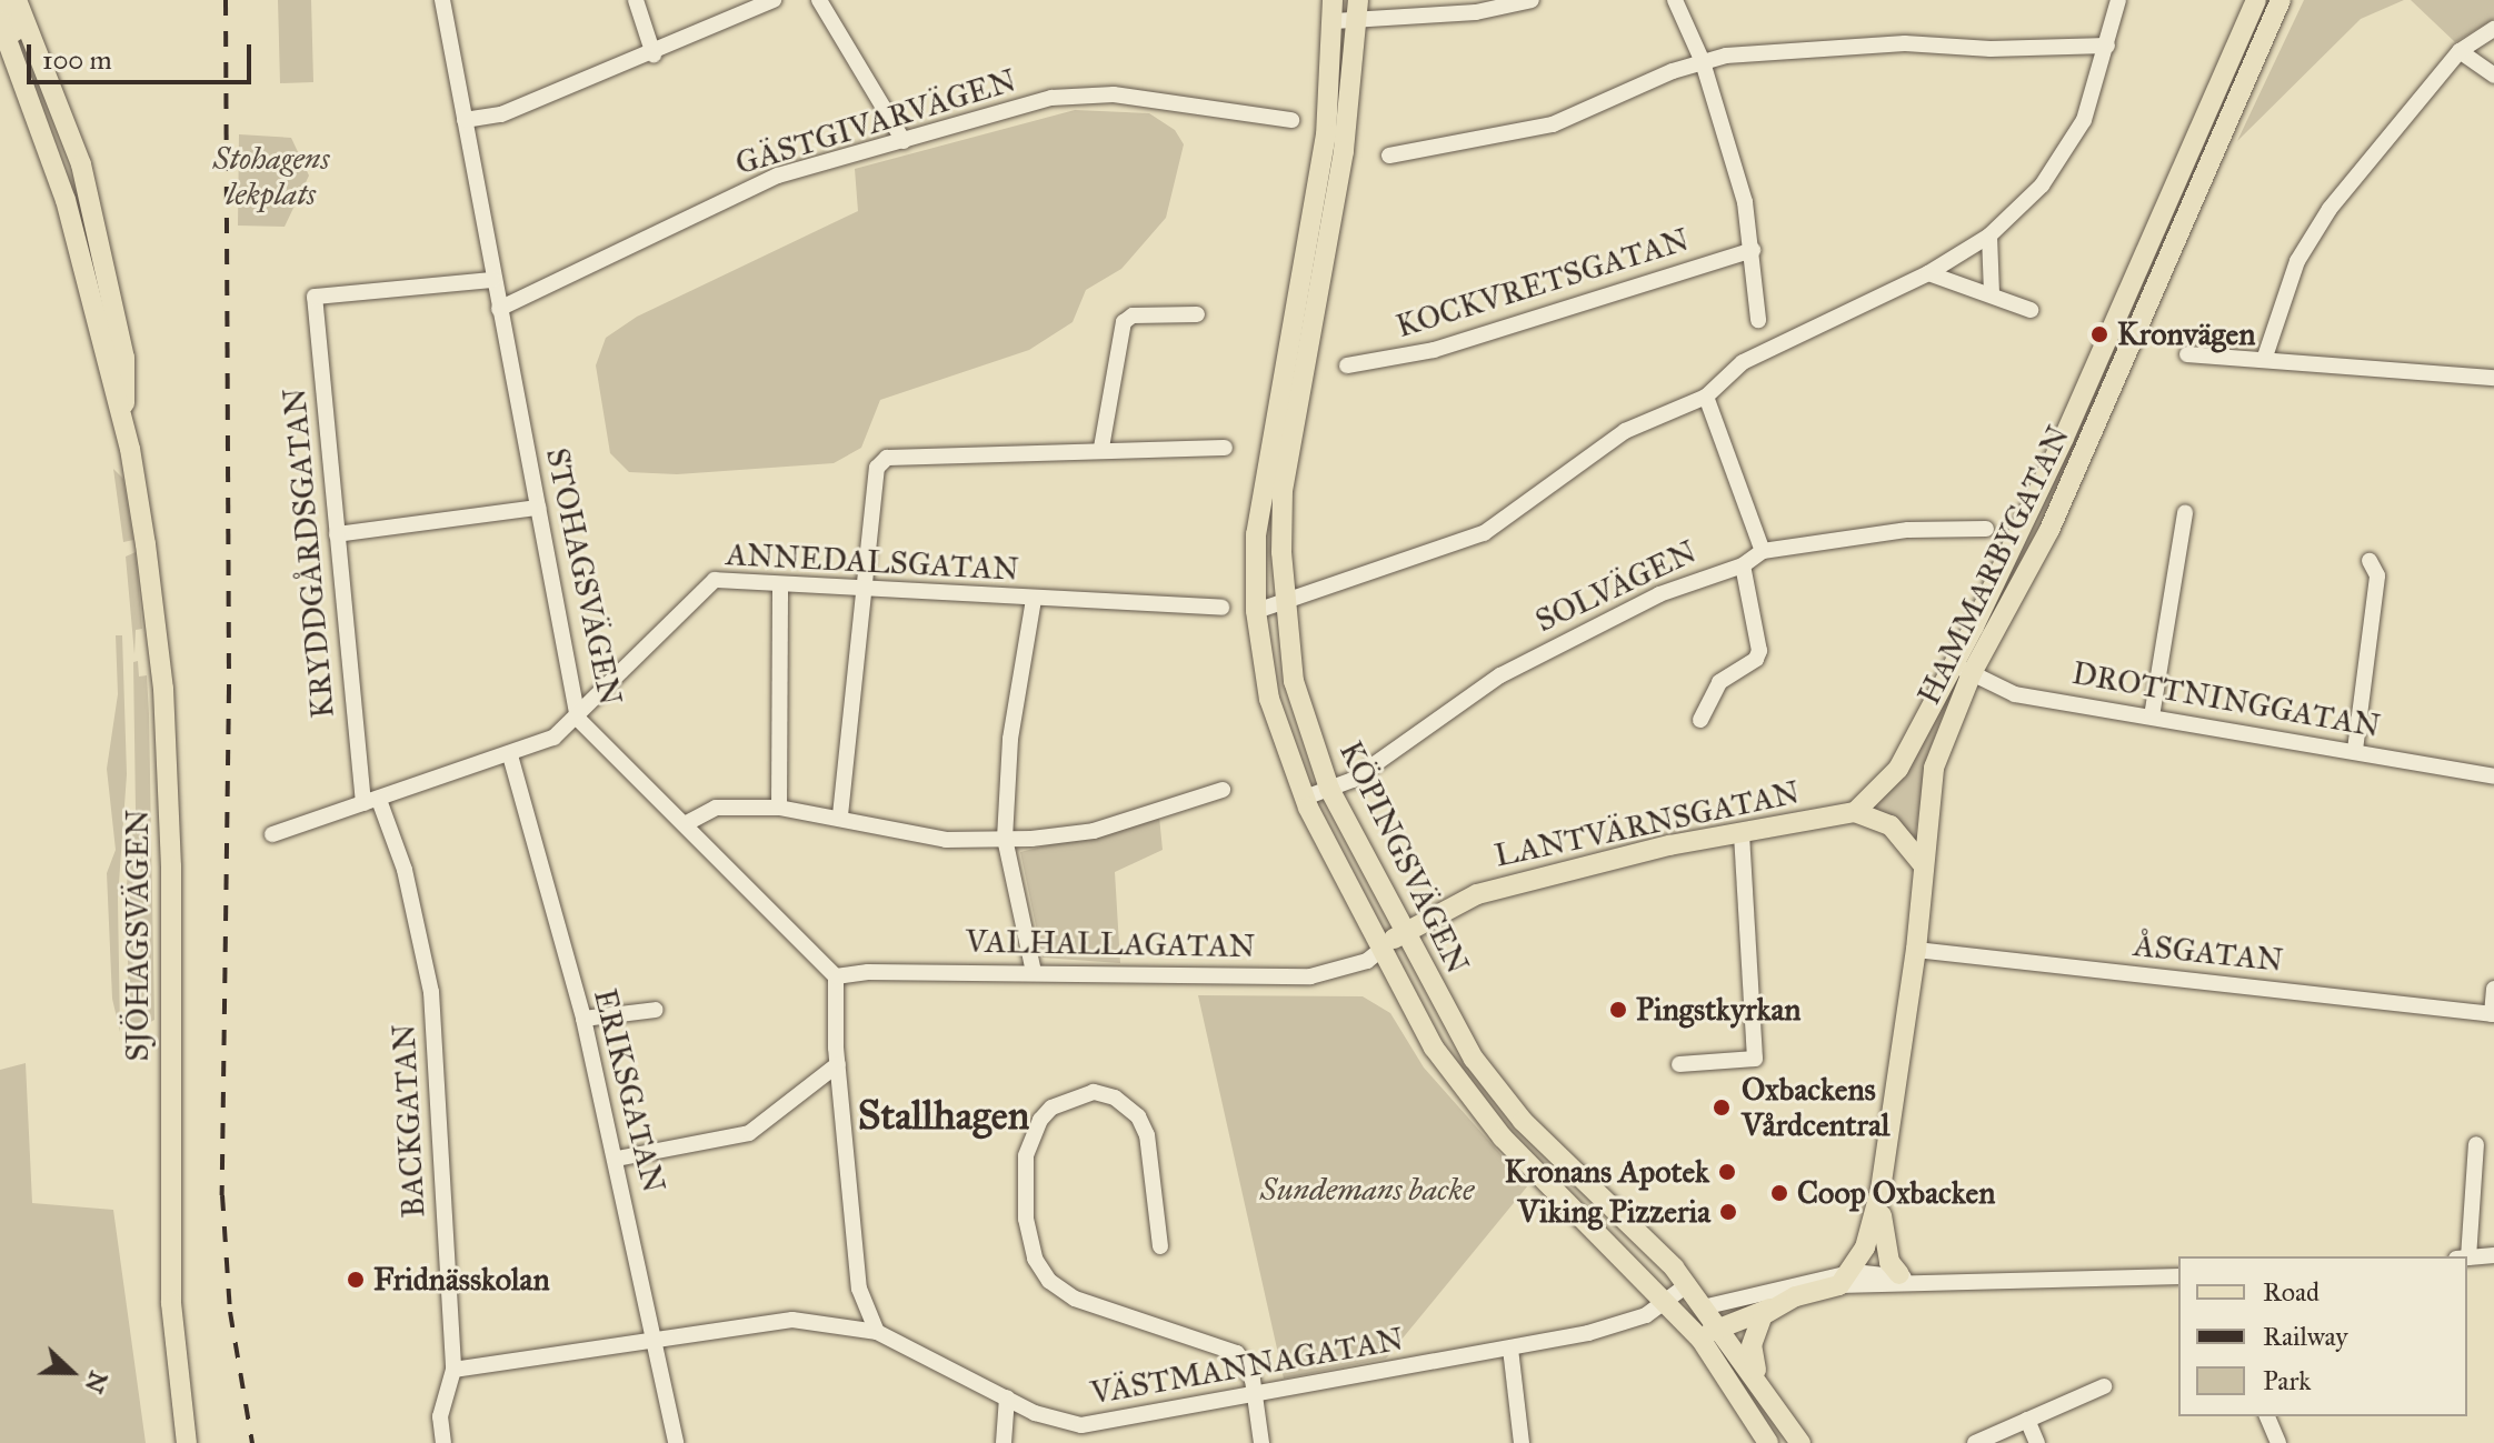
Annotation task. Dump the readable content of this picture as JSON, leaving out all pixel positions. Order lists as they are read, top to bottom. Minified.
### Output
{"streets":{"main road":["HAMMARBYGATAN","LANTVÄRNSGATAN","KÖPINGSVÄGEN","SJÖHAGSVÄGEN"],"street":["GÄSTGIVARVÄGEN","KOCKVRETSGATAN","KRYDDGÅRDSGATAN","ANNEDALSGATAN","STOHAGSVÄGEN","SOLVÄGEN","DROTTNINGGATAN","VALHALLAGATAN","ÅSGATAN","ERIKSGATAN","BACKGATAN","VÄSTMANNAGATAN"]},"crossings":[["GÄSTGIVARVÄGEN","STOHAGSVÄGEN"],["KRYDDGÅRDSGATAN","ANNEDALSGATAN"],["KRYDDGÅRDSGATAN","STOHAGSVÄGEN"],["KRYDDGÅRDSGATAN","BACKGATAN"],["ANNEDALSGATAN","STOHAGSVÄGEN"],["ANNEDALSGATAN","ERIKSGATAN"],["ANNEDALSGATAN","BACKGATAN"],["HAMMARBYGATAN","DROTTNINGGATAN"],["HAMMARBYGATAN","LANTVÄRNSGATAN"],["HAMMARBYGATAN","ÅSGATAN"],["STOHAGSVÄGEN","VALHALLAGATAN"],["SOLVÄGEN","KÖPINGSVÄGEN"],["LANTVÄRNSGATAN","KÖPINGSVÄGEN"],["LANTVÄRNSGATAN","VALHALLAGATAN"],["KÖPINGSVÄGEN","VALHALLAGATAN"],["KÖPINGSVÄGEN","VÄSTMANNAGATAN"],["ERIKSGATAN","VÄSTMANNAGATAN"],["BACKGATAN","VÄSTMANNAGATAN"]],"districts":["Stallhagen"],"parks":["Stohagens lekplats","Sundemans backe"],"places":["Kronvägen","Pingstkyrkan","Oxbackens Vårdcentral","Kronans Apotek","Coop Oxbacken","Viking Pizzeria","Fridnässkolan"],"legend":["Road","Railway","Park"],"scale_bar":"100 m","north":"right"}
